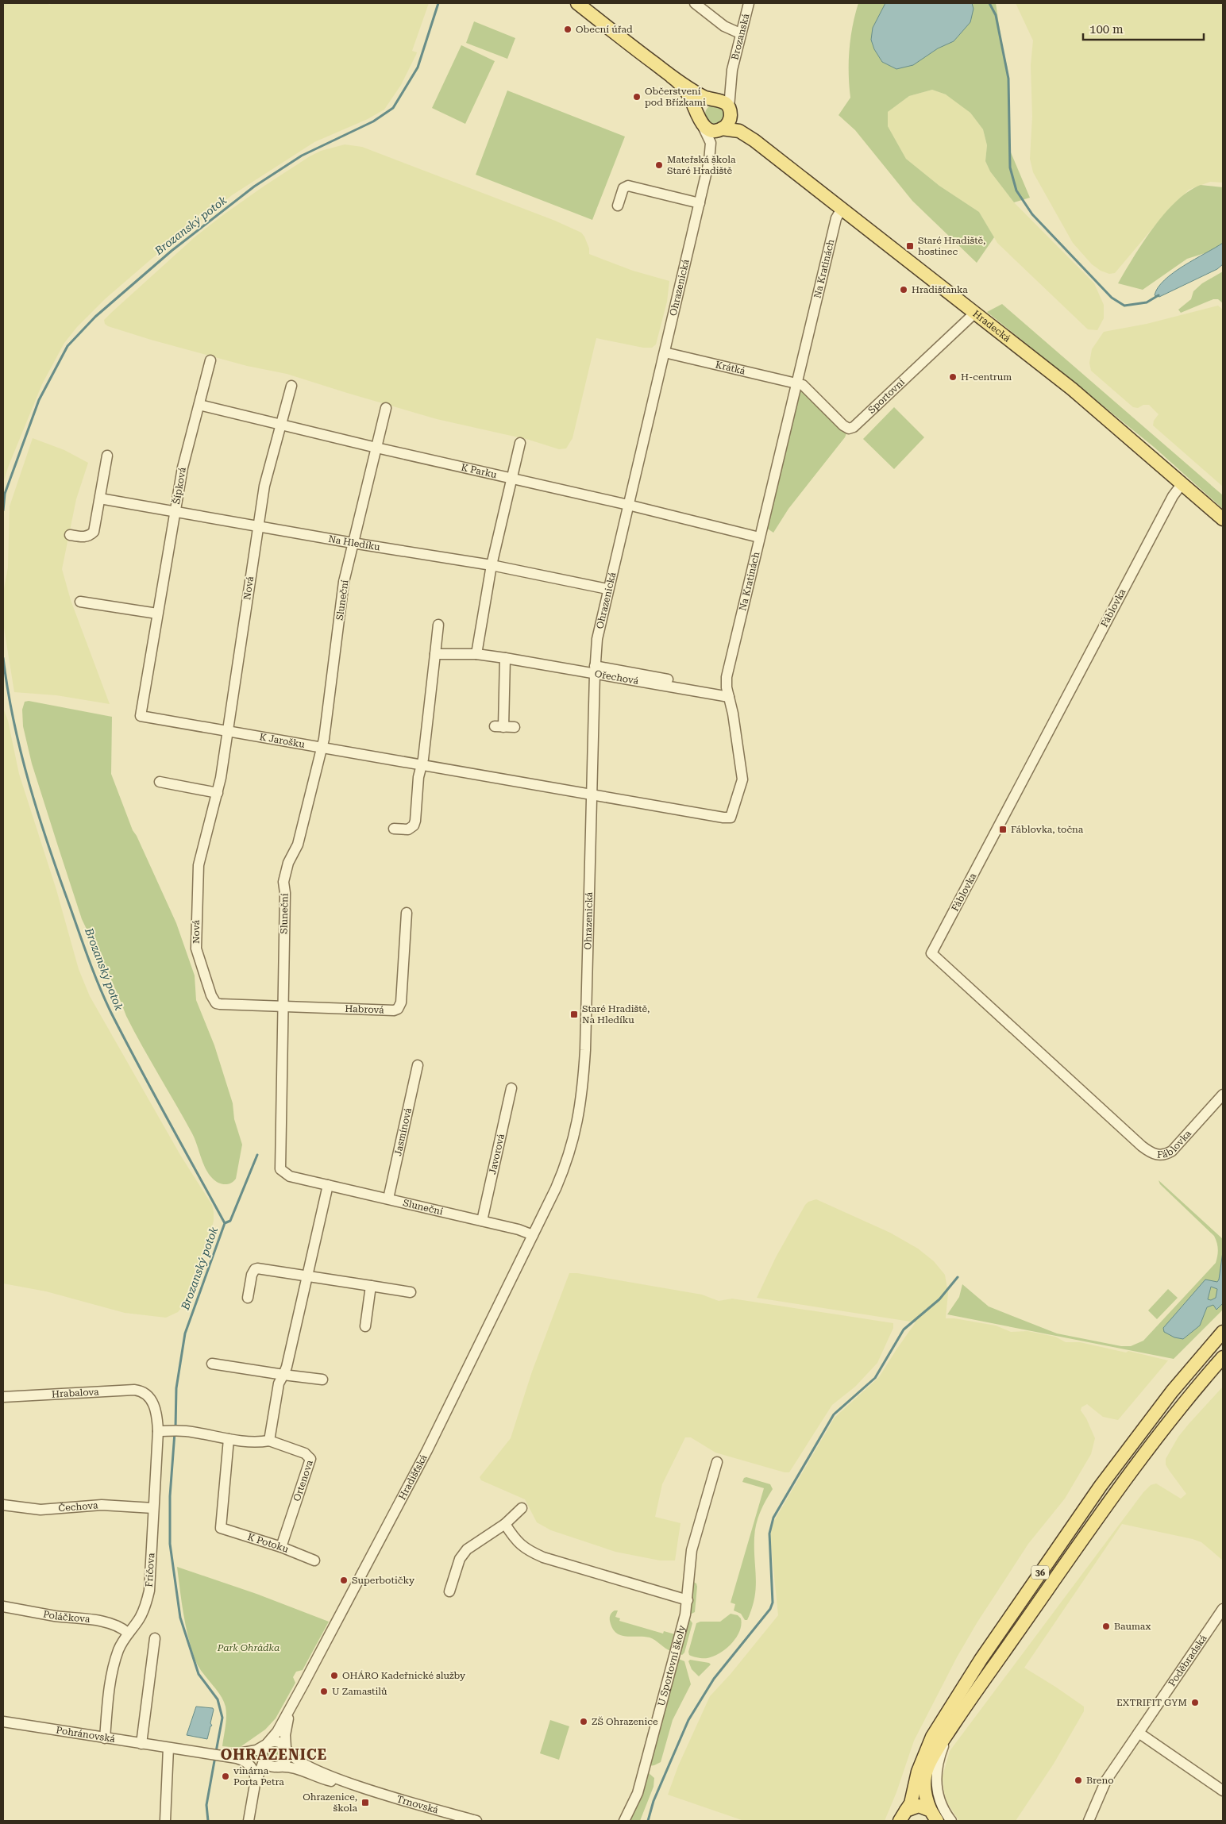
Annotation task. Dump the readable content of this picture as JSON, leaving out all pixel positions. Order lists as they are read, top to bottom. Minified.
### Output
{"streets":{"main road":["Hradecká","36"],"street":["Brozanská","Na Kratinách","Ohrazenická","Krátká","Sportovní","K Parku","Šípková","Na Hledíku","Nová","Sluneční","Fáblovka","Ořechová","K Jarošku","Habrová","Jasmínová","Javorová","Hrabalova","Hradišťská","Ortenova","Čechova","K Potoku","Fričova","Poláčkova","Poděbradská","U Sportovní školy","Pohránovská","Trnovská"]},"crossings":[["Brozanská","Ohrazenická"],["Brozanská","Hradecká"],["Na Kratinách","Ohrazenická"],["Na Kratinách","Hradecká"],["Na Kratinách","Krátká"],["Na Kratinách","Sportovní"],["Na Kratinách","K Parku"],["Na Kratinách","Ořechová"],["Na Kratinách","K Jarošku"],["Ohrazenická","Hradecká"],["Ohrazenická","Krátká"],["Ohrazenická","K Parku"],["Ohrazenická","Na Hledíku"],["Ohrazenická","Sluneční"],["Ohrazenická","Ořechová"],["Ohrazenická","K Jarošku"],["Ohrazenická","Hradišťská"],["Hradecká","Sportovní"],["Hradecká","Fáblovka"],["Krátká","Sportovní"],["K Parku","Šípková"],["K Parku","Nová"],["K Parku","Sluneční"],["Šípková","Na Hledíku"],["Šípková","K Jarošku"],["Na Hledíku","Nová"],["Na Hledíku","Sluneční"],["Nová","Sluneční"],["Nová","K Jarošku"],["Nová","Habrová"],["Sluneční","K Jarošku"],["Sluneční","Habrová"],["Sluneční","Jasmínová"],["Sluneční","Javorová"],["Sluneční","Hradišťská"],["Hrabalova","Fričova"],["Hradišťská","Pohránovská"],["Hradišťská","Trnovská"],["Ortenova","K Potoku"],["Ortenova","Fričova"],["Čechova","Fričova"],["Fričova","Poláčkova"],["Fričova","Pohránovská"],["Pohránovská","Trnovská"]],"districts":["OHRAZENICE"],"water":["Brozanský potok"],"parks":["Park Ohrádka"],"places":{"other":["Obecní úřad","Občerstvení pod Břízkami","Mateřská škola Staré Hradiště","Hradišťanka","H-centrum","Superbotičky","Baumax","OHÁRO Kadeřnické služby","U Zamastilů","EXTRIFIT GYM","ZŠ Ohrazenice","vinárna Porta Petra","Breno"],"transit":["Staré Hradiště, hostinec","Fáblovka, točna","Staré Hradiště, Na Hledíku","Ohrazenice, škola"]},"scale_bar":"100 m"}
